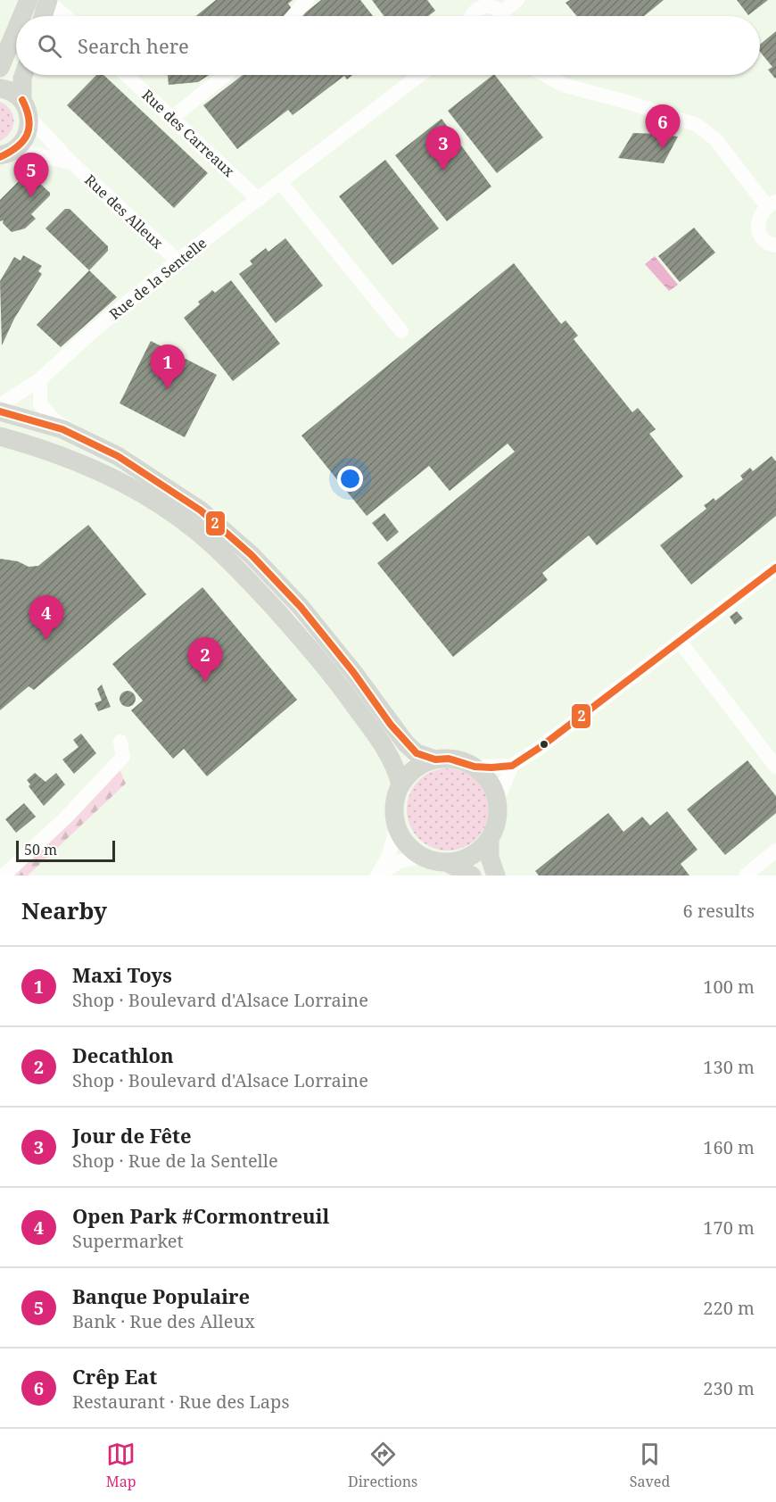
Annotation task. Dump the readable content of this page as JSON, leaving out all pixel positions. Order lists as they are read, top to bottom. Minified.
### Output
{"streets":{"street":["Rue des Carreaux","Rue des Alleux","Rue de la Sentelle"]},"crossings":[["Rue des Carreaux","Rue de la Sentelle"],["Rue des Alleux","Rue de la Sentelle"]],"lines":["transit line 2"],"scale_bar":"50 m","page":{"search":"Search here","pins":["6","3","5","1","4","2"],"scale":"50 m","heading":["Nearby","6 results"],"list":[{"mark":"1","name":"Maxi Toys","note":"Shop · Boulevard d'Alsace Lorraine","value":"100 m"},{"mark":"2","name":"Decathlon","note":"Shop · Boulevard d'Alsace Lorraine","value":"130 m"},{"mark":"3","name":"Jour de Fête","note":"Shop · Rue de la Sentelle","value":"160 m"},{"mark":"4","name":"Open Park #Cormontreuil","note":"Supermarket","value":"170 m"},{"mark":"5","name":"Banque Populaire","note":"Bank · Rue des Alleux","value":"220 m"},{"mark":"6","name":"Crêp Eat","note":"Restaurant · Rue des Laps","value":"230 m"}],"nav":["Map","Directions","Saved"]}}
